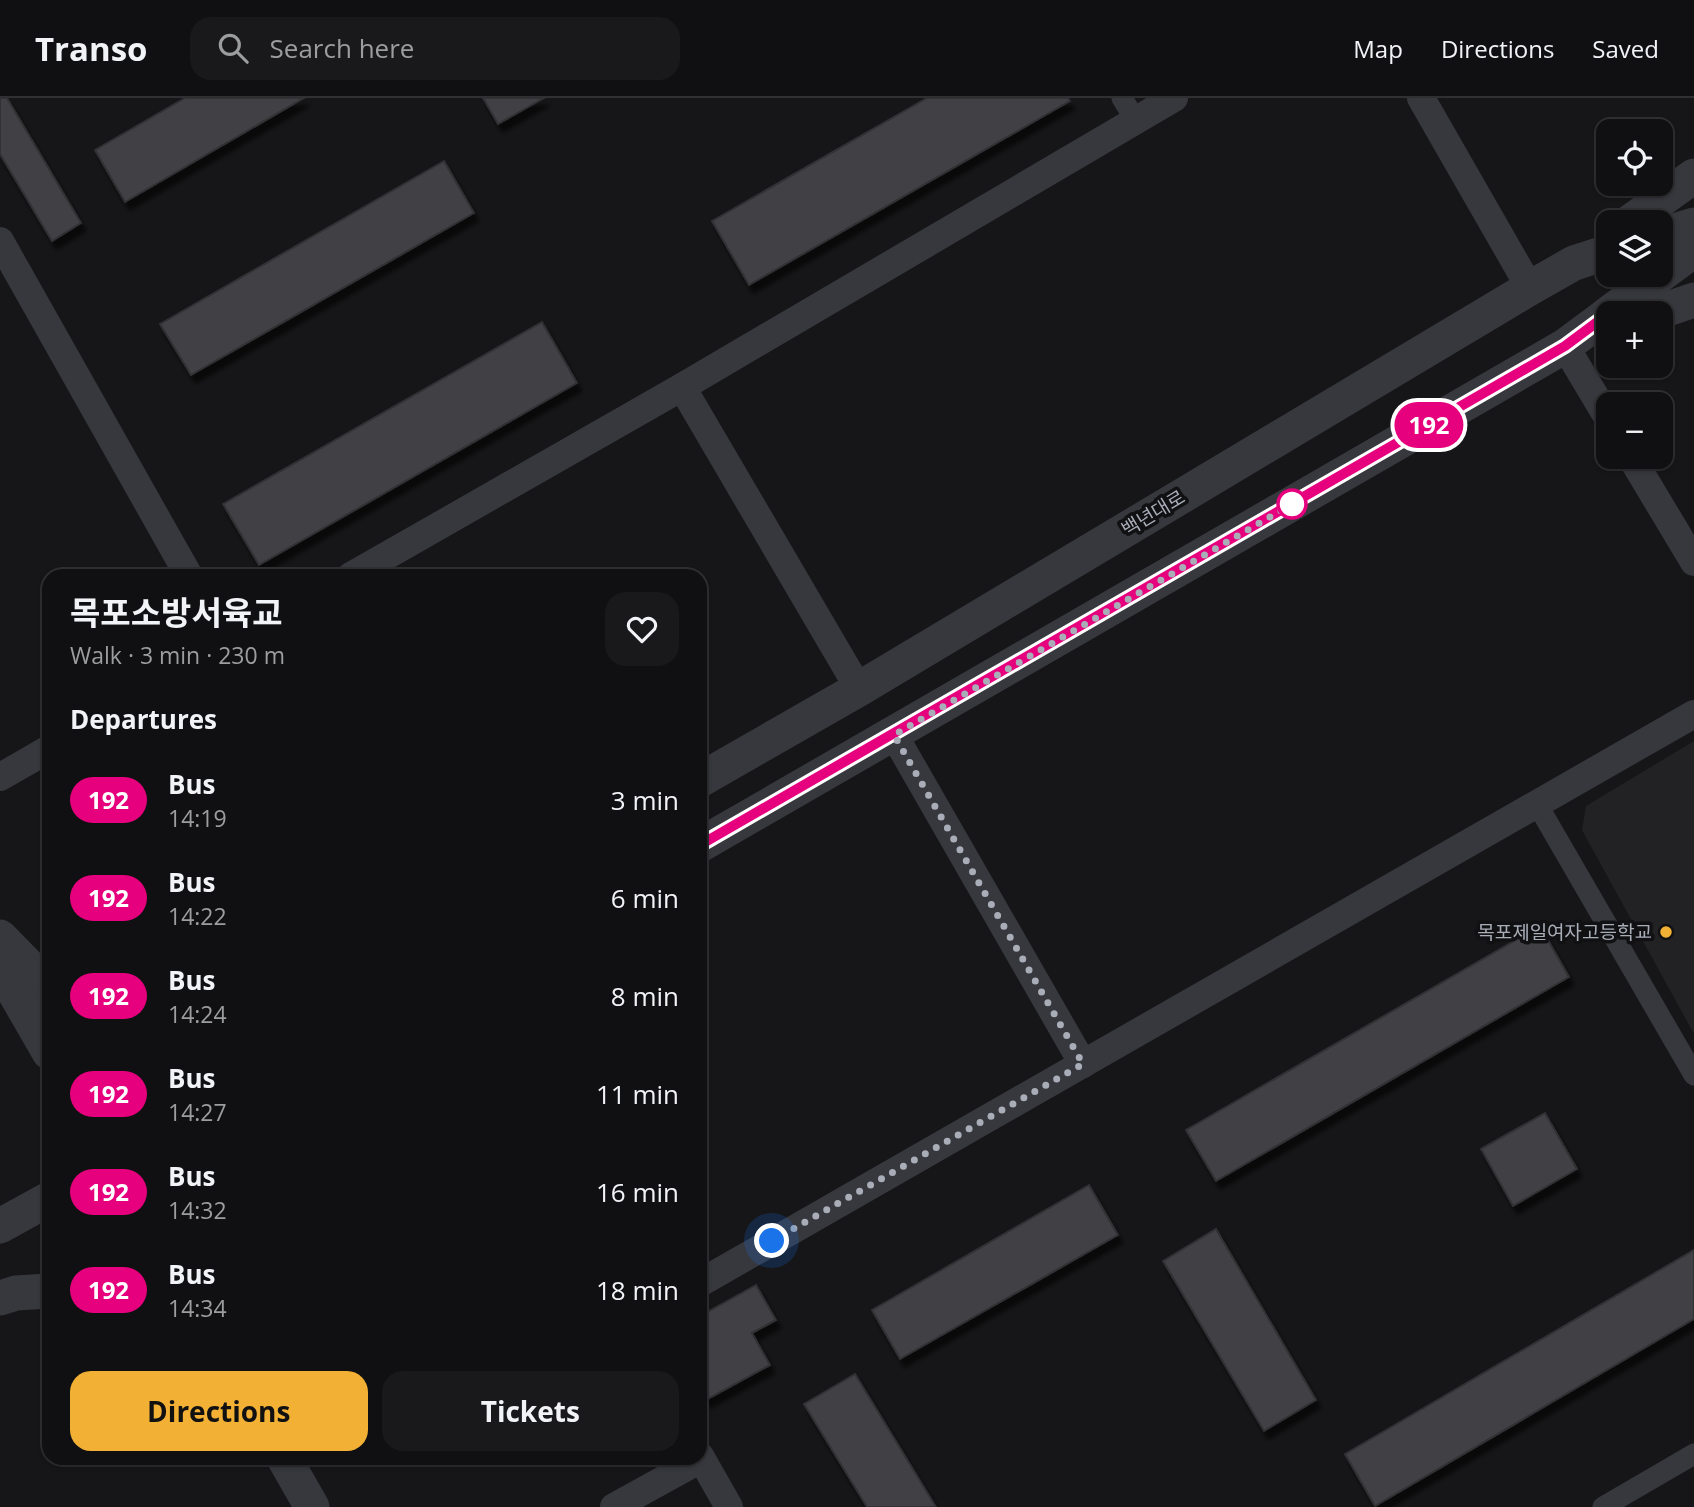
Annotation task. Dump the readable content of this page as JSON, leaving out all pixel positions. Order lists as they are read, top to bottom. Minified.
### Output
{"streets":{"street":["백년대로"]},"places":["목포제일여자고등학교"],"lines":["bus line 192"],"page":{"header":"Transo","search":"Search here","nav":["Map","Directions","Saved"],"on_map":"192","map_buttons":["+","−"],"heading":[["목포소방서육교","Walk · 3 min · 230 m"],"Departures"],"list":[{"mark":"192","name":"Bus","note":"14:19","value":"3 min"},{"mark":"192","name":"Bus","note":"14:22","value":"6 min"},{"mark":"192","name":"Bus","note":"14:24","value":"8 min"},{"mark":"192","name":"Bus","note":"14:27","value":"11 min"},{"mark":"192","name":"Bus","note":"14:32","value":"16 min"},{"mark":"192","name":"Bus","note":"14:34","value":"18 min"}],"buttons":["Directions","Tickets"]}}
